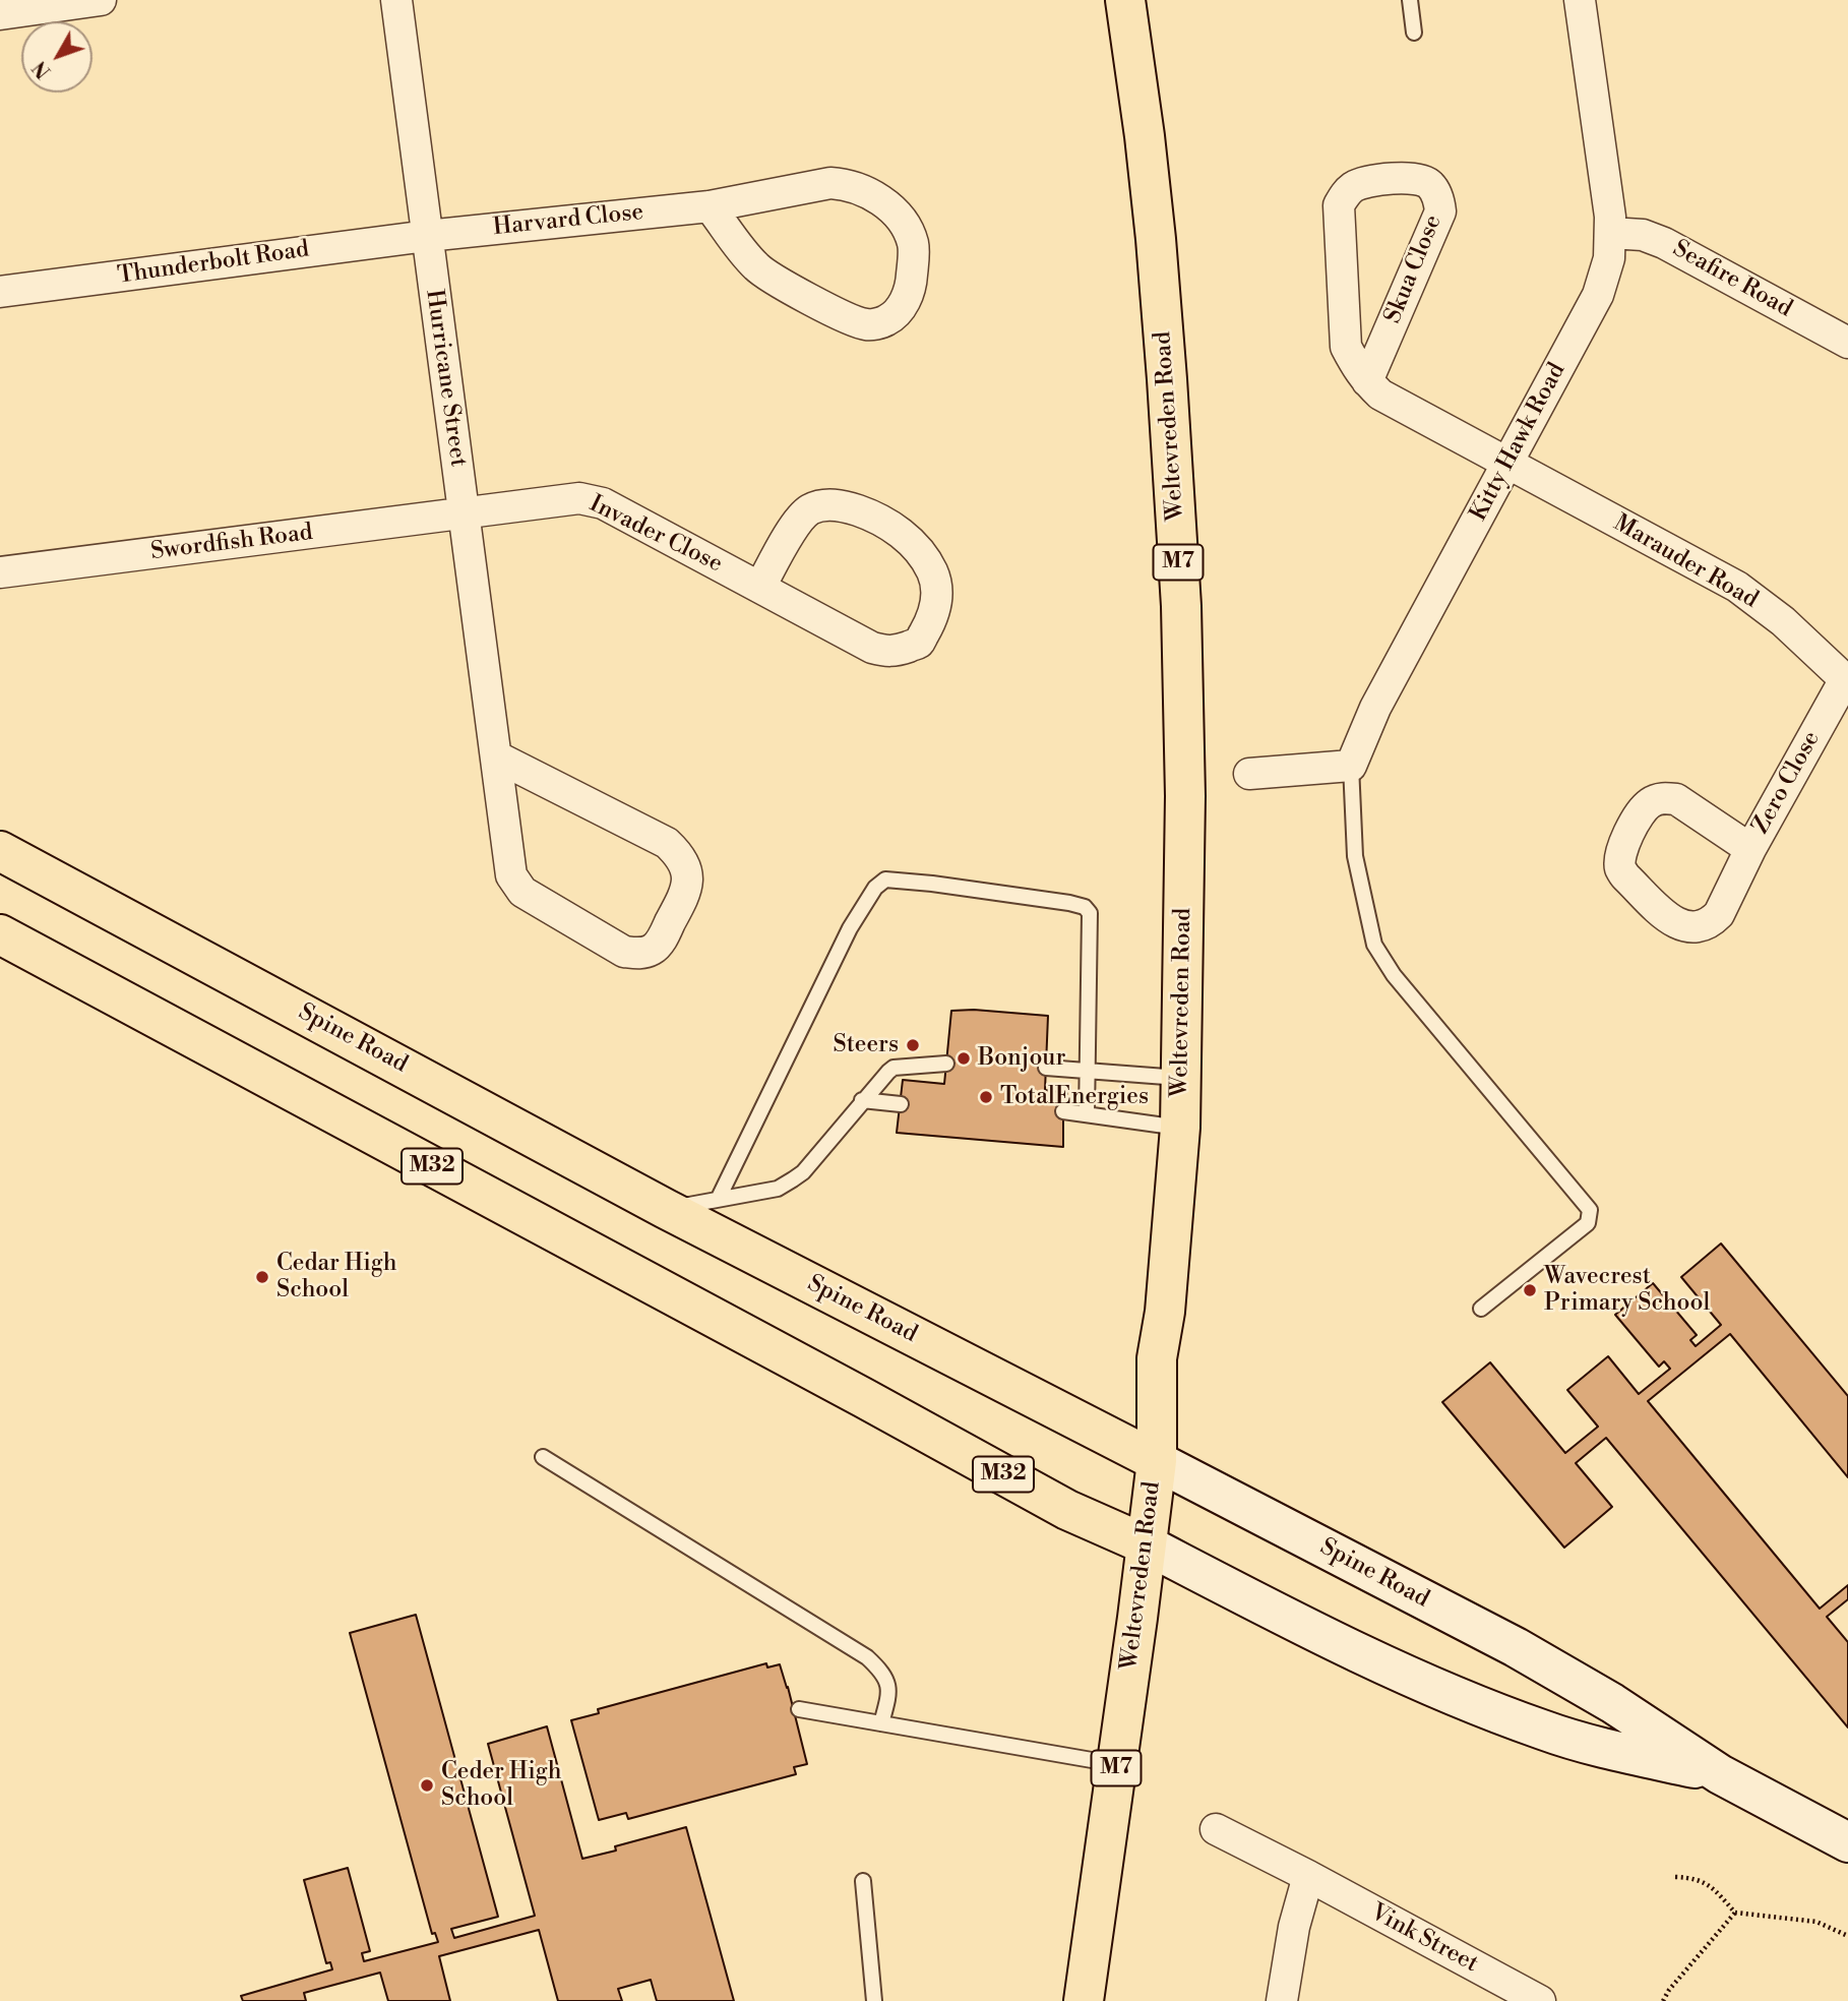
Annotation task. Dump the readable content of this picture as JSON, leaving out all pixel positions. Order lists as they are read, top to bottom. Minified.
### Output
{"streets":{"main road":["Weltevreden Road","M7","Spine Road","M32"],"street":["Harvard Close","Thunderbolt Road","Skua Close","Seafire Road","Hurricane Street","Kitty Hawk Road","Invader Close","Swordfish Road","Marauder Road","Zero Close","Vink Street"]},"crossings":[["Harvard Close","Thunderbolt Road"],["Harvard Close","Hurricane Street"],["Thunderbolt Road","Hurricane Street"],["Skua Close","Kitty Hawk Road"],["Skua Close","Marauder Road"],["Seafire Road","Kitty Hawk Road"],["Hurricane Street","Invader Close"],["Hurricane Street","Swordfish Road"],["Weltevreden Road","Spine Road"],["Kitty Hawk Road","Marauder Road"],["Invader Close","Swordfish Road"],["Marauder Road","Zero Close"]],"places":["Steers","Bonjour","TotalEnergies","Cedar High School","Wavecrest Primary School","Ceder High School"],"north":"bottom left"}
